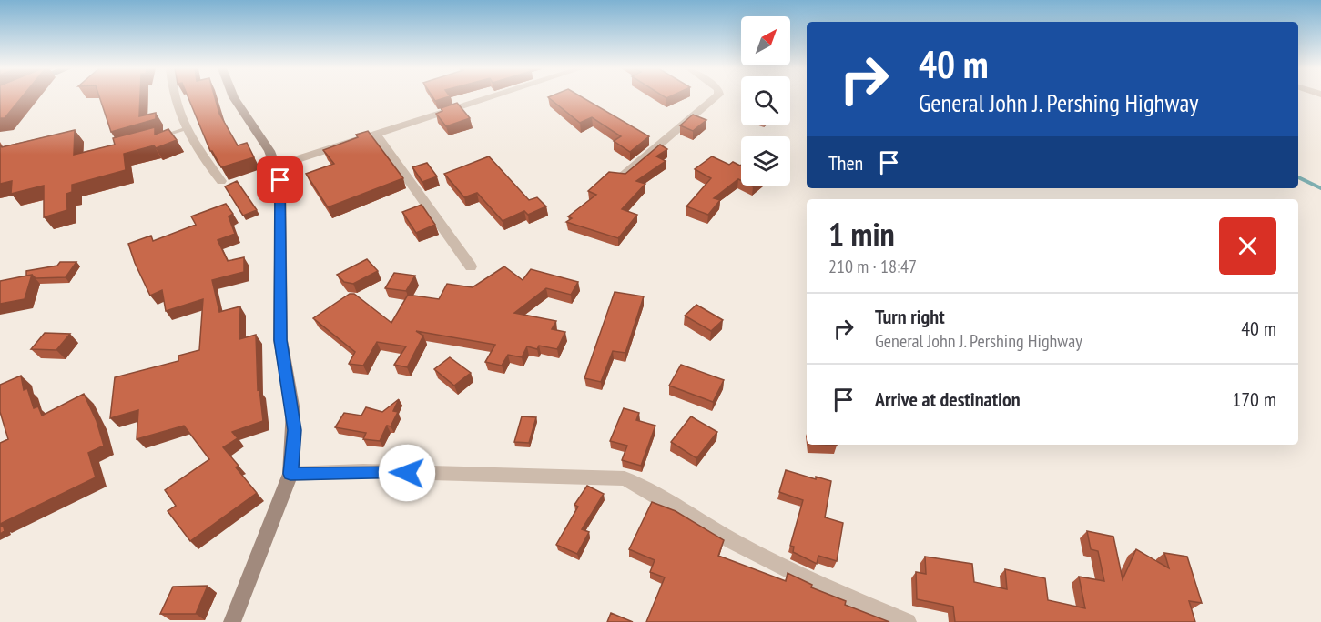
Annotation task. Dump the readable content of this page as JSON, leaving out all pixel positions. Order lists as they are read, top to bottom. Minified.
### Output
{"north":"top right","page":{"turn":["40 m","General John J. Pershing Highway"],"then":"Then","heading":["1 min","210 m · 18:47"],"list":[{"name":"Turn right","note":"General John J. Pershing Highway","value":"40 m"},{"name":"Arrive at destination","value":"170 m"}]}}
